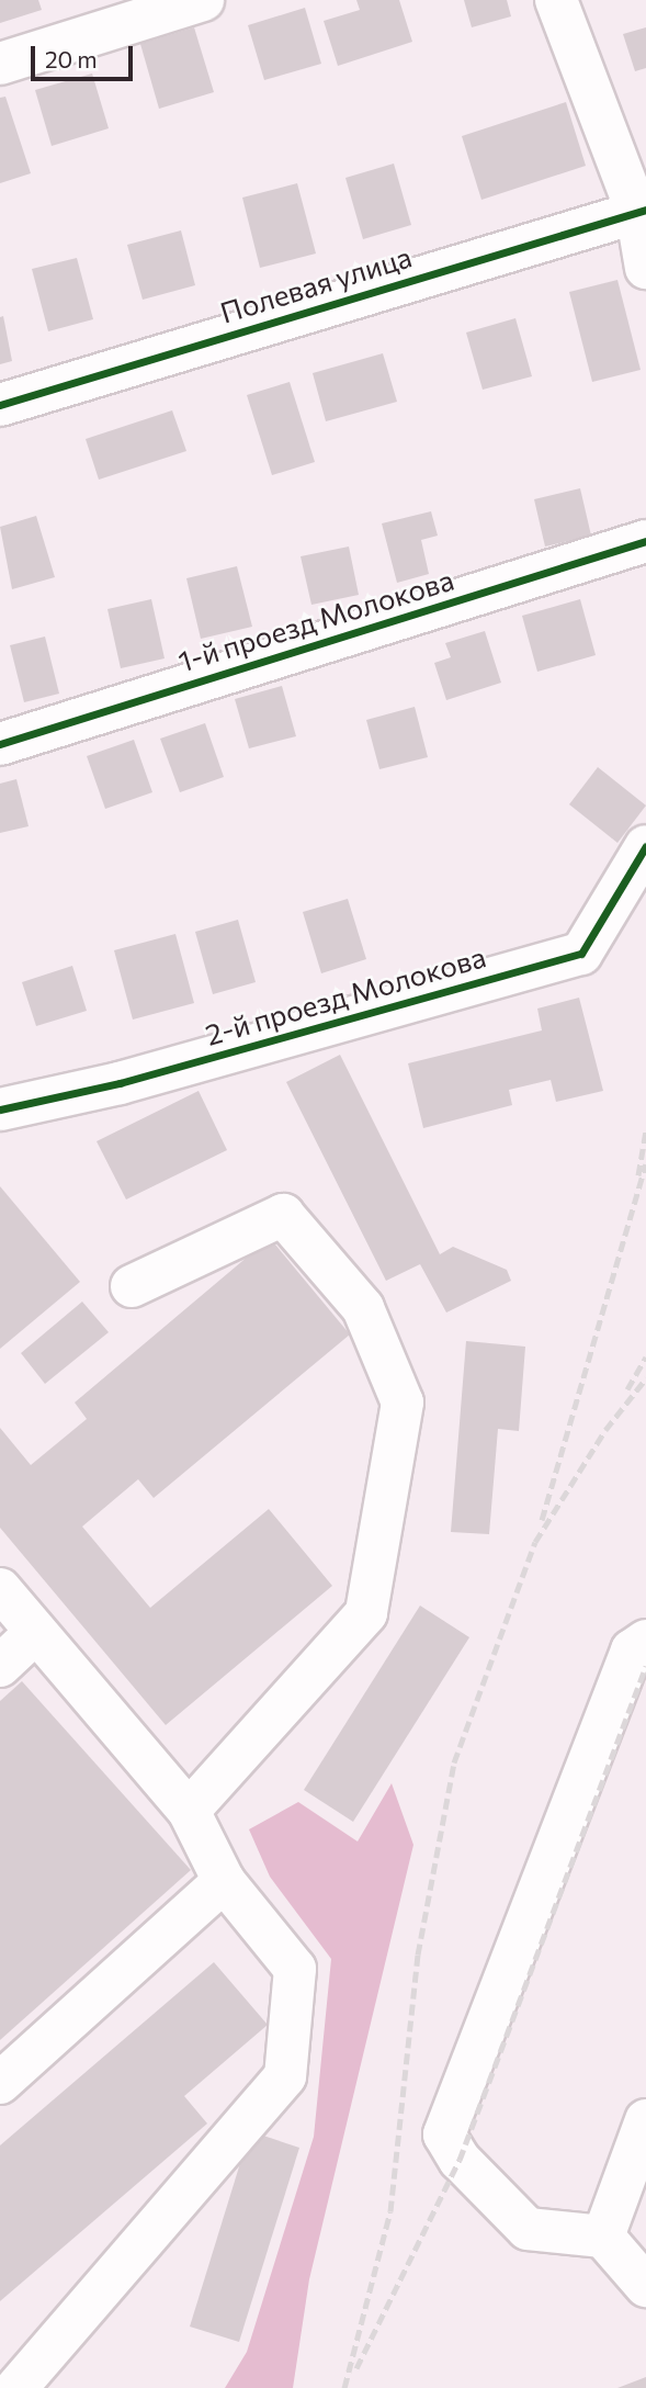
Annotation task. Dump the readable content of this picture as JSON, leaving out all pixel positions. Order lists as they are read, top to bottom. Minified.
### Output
{"streets":{"street":["Полевая улица","1-й проезд Молокова","2-й проезд Молокова"]},"scale_bar":"20 m"}
